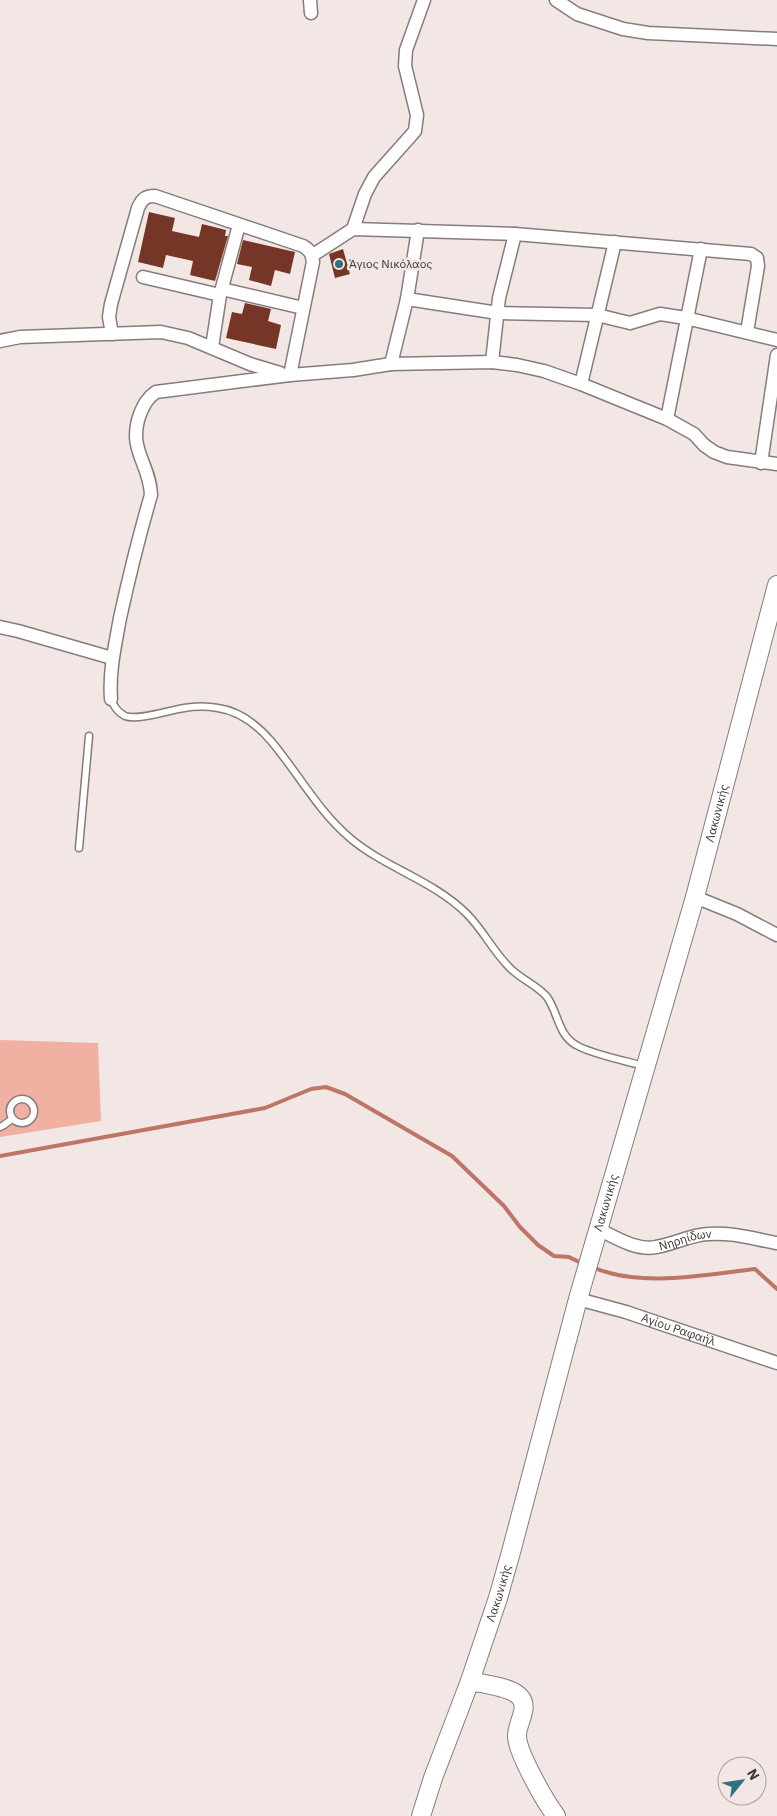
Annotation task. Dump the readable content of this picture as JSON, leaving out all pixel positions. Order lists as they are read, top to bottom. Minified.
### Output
{"streets":{"main road":["Λακωνικής"],"street":["Νηρηίδων","Αγίου Ραφαήλ"]},"crossings":[["Λακωνικής","Νηρηίδων"],["Λακωνικής","Αγίου Ραφαήλ"]],"places":["Άγιος Νικόλαος"],"north":"top right"}
